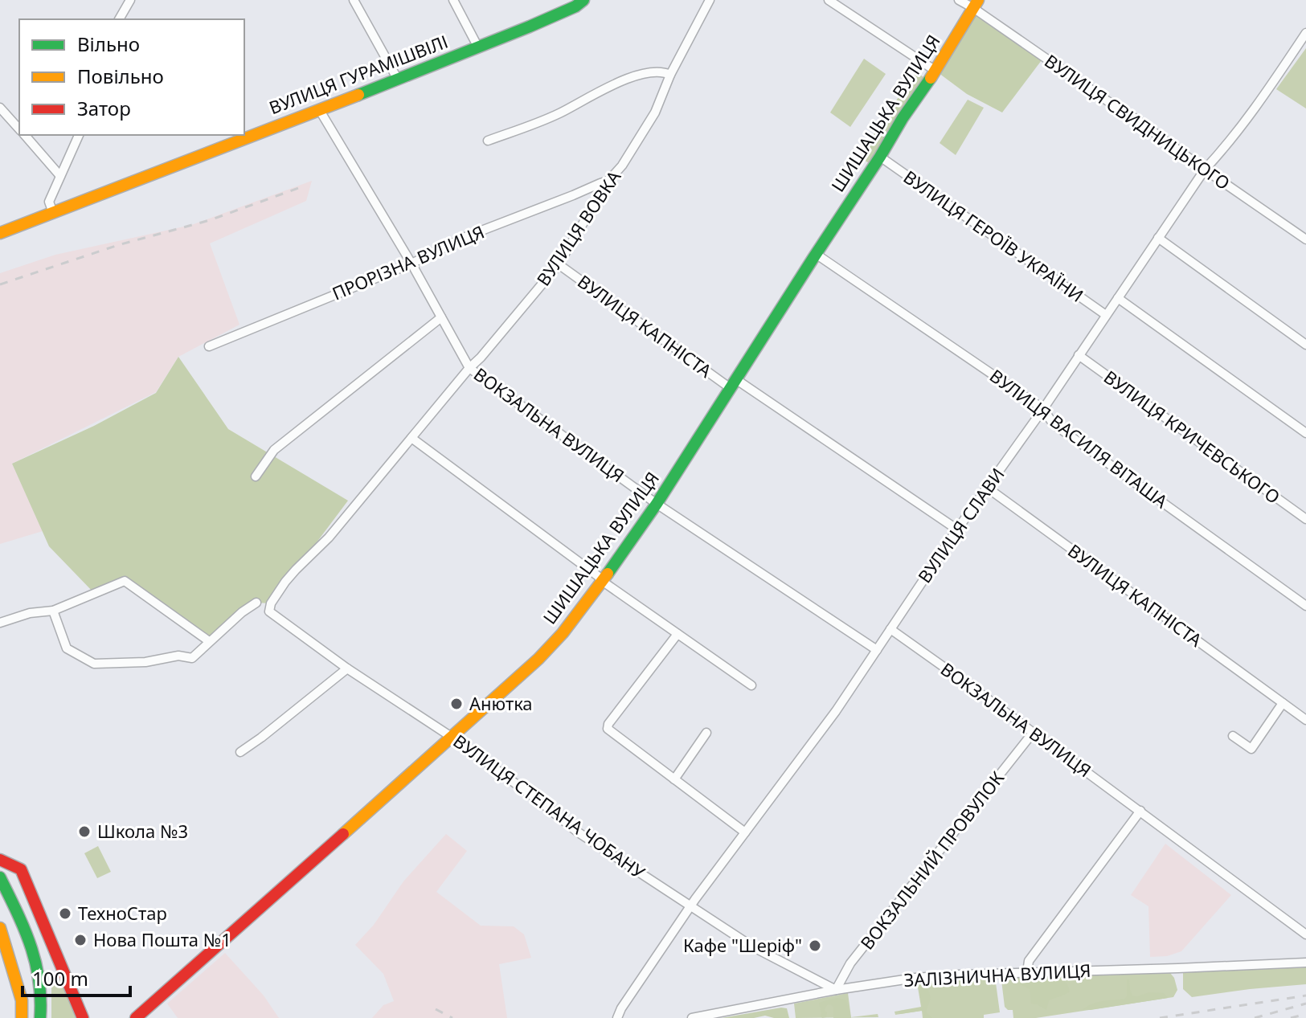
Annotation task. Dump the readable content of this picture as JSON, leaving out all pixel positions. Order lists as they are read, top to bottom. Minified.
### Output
{"streets":{"street":["ВУЛИЦЯ ГУРАМІШВІЛІ","ШИШАЦЬКА ВУЛИЦЯ","ВУЛИЦЯ СВИДНИЦЬКОГО","ВУЛИЦЯ ВОВКА","ВУЛИЦЯ ГЕРОЇВ УКРАЇНИ","ПРОРІЗНА ВУЛИЦЯ","ВУЛИЦЯ КАПНІСТА","ВОКЗАЛЬНА ВУЛИЦЯ","ВУЛИЦЯ КРИЧЕВСЬКОГО","ВУЛИЦЯ ВАСИЛЯ ВІТАША","ВУЛИЦЯ СЛАВИ","ВУЛИЦЯ СТЕПАНА ЧОБАНУ","ВОКЗАЛЬНИЙ ПРОВУЛОК","ЗАЛІЗНИЧНА ВУЛИЦЯ"]},"crossings":[["ВУЛИЦЯ ГУРАМІШВІЛІ","ВОКЗАЛЬНА ВУЛИЦЯ"],["ШИШАЦЬКА ВУЛИЦЯ","ВУЛИЦЯ СВИДНИЦЬКОГО"],["ШИШАЦЬКА ВУЛИЦЯ","ВУЛИЦЯ ГЕРОЇВ УКРАЇНИ"],["ШИШАЦЬКА ВУЛИЦЯ","ВУЛИЦЯ КАПНІСТА"],["ШИШАЦЬКА ВУЛИЦЯ","ВОКЗАЛЬНА ВУЛИЦЯ"],["ШИШАЦЬКА ВУЛИЦЯ","ВУЛИЦЯ ВАСИЛЯ ВІТАША"],["ШИШАЦЬКА ВУЛИЦЯ","ВУЛИЦЯ СТЕПАНА ЧОБАНУ"],["ВУЛИЦЯ СВИДНИЦЬКОГО","ВУЛИЦЯ СЛАВИ"],["ВУЛИЦЯ ВОВКА","ПРОРІЗНА ВУЛИЦЯ"],["ВУЛИЦЯ ВОВКА","ВУЛИЦЯ КАПНІСТА"],["ВУЛИЦЯ ВОВКА","ВОКЗАЛЬНА ВУЛИЦЯ"],["ВУЛИЦЯ ВОВКА","ВУЛИЦЯ СТЕПАНА ЧОБАНУ"],["ВУЛИЦЯ ГЕРОЇВ УКРАЇНИ","ВУЛИЦЯ СЛАВИ"],["ПРОРІЗНА ВУЛИЦЯ","ВОКЗАЛЬНА ВУЛИЦЯ"],["ВУЛИЦЯ КАПНІСТА","ВУЛИЦЯ СЛАВИ"],["ВОКЗАЛЬНА ВУЛИЦЯ","ВУЛИЦЯ СЛАВИ"],["ВОКЗАЛЬНА ВУЛИЦЯ","ВОКЗАЛЬНИЙ ПРОВУЛОК"],["ВУЛИЦЯ КРИЧЕВСЬКОГО","ВУЛИЦЯ СЛАВИ"],["ВУЛИЦЯ ВАСИЛЯ ВІТАША","ВУЛИЦЯ СЛАВИ"],["ВУЛИЦЯ СЛАВИ","ВУЛИЦЯ СТЕПАНА ЧОБАНУ"],["ВУЛИЦЯ СТЕПАНА ЧОБАНУ","ВОКЗАЛЬНИЙ ПРОВУЛОК"],["ВУЛИЦЯ СТЕПАНА ЧОБАНУ","ЗАЛІЗНИЧНА ВУЛИЦЯ"],["ВОКЗАЛЬНИЙ ПРОВУЛОК","ЗАЛІЗНИЧНА ВУЛИЦЯ"]],"places":["Анютка","Школа №3","ТехноСтар","Нова Пошта №1","Кафе \"Шеріф\""],"legend":["Вільно","Повільно","Затор"],"scale_bar":"100 m"}
